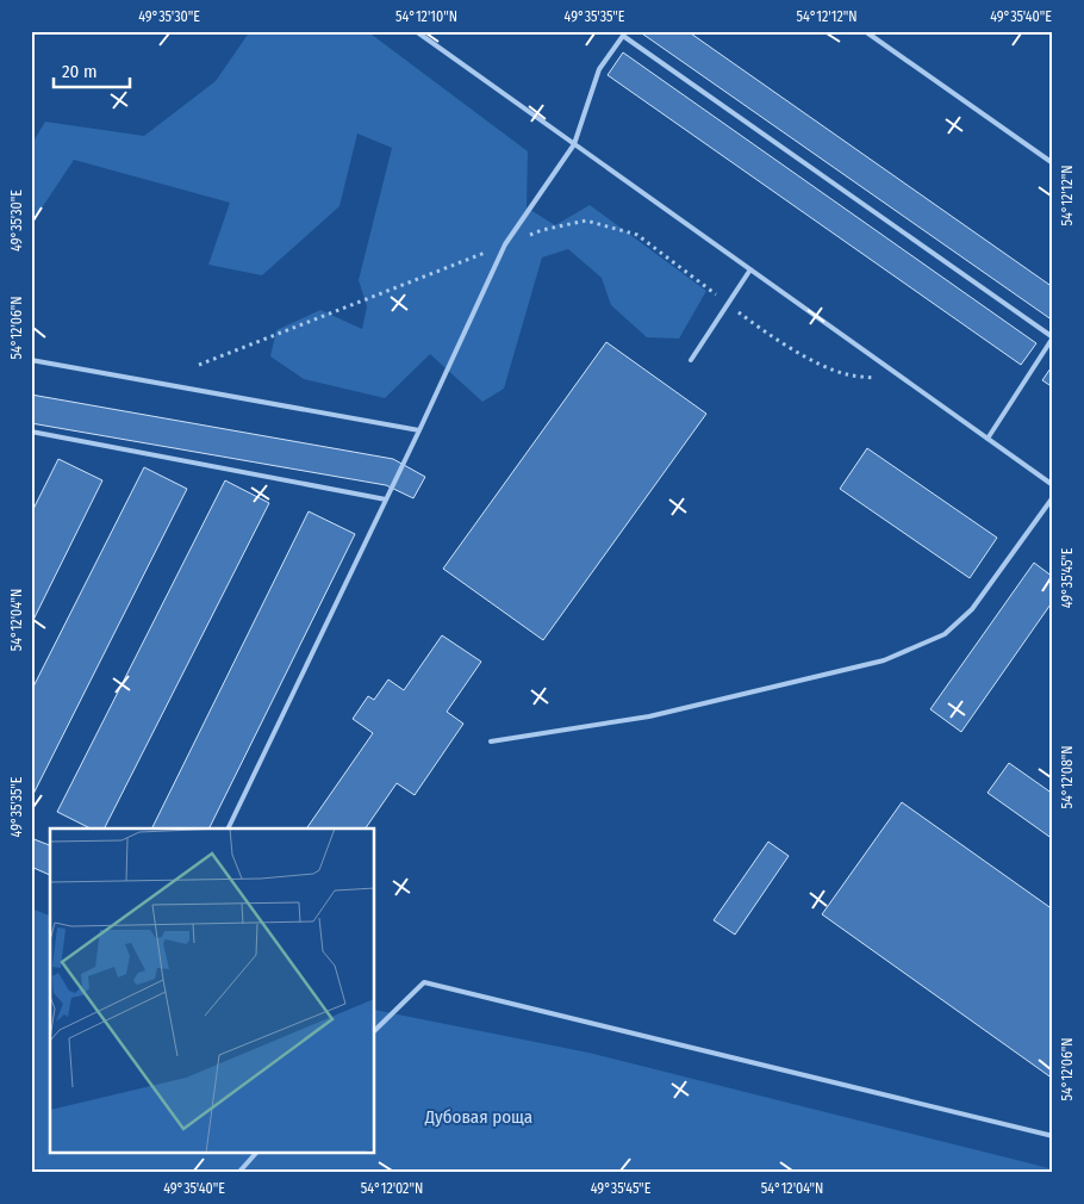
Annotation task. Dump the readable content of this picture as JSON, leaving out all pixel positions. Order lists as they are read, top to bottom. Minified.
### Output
{"parks":["Дубовая роща"],"scale_bar":"20 m","coordinates":["49°35'30\"E","54°12'10\"N","49°35'35\"E","54°12'12\"N","49°35'40\"E","54°12'06\"N","49°35'45\"E","54°12'04\"N","54°12'08\"N","54°12'02\"N"]}
